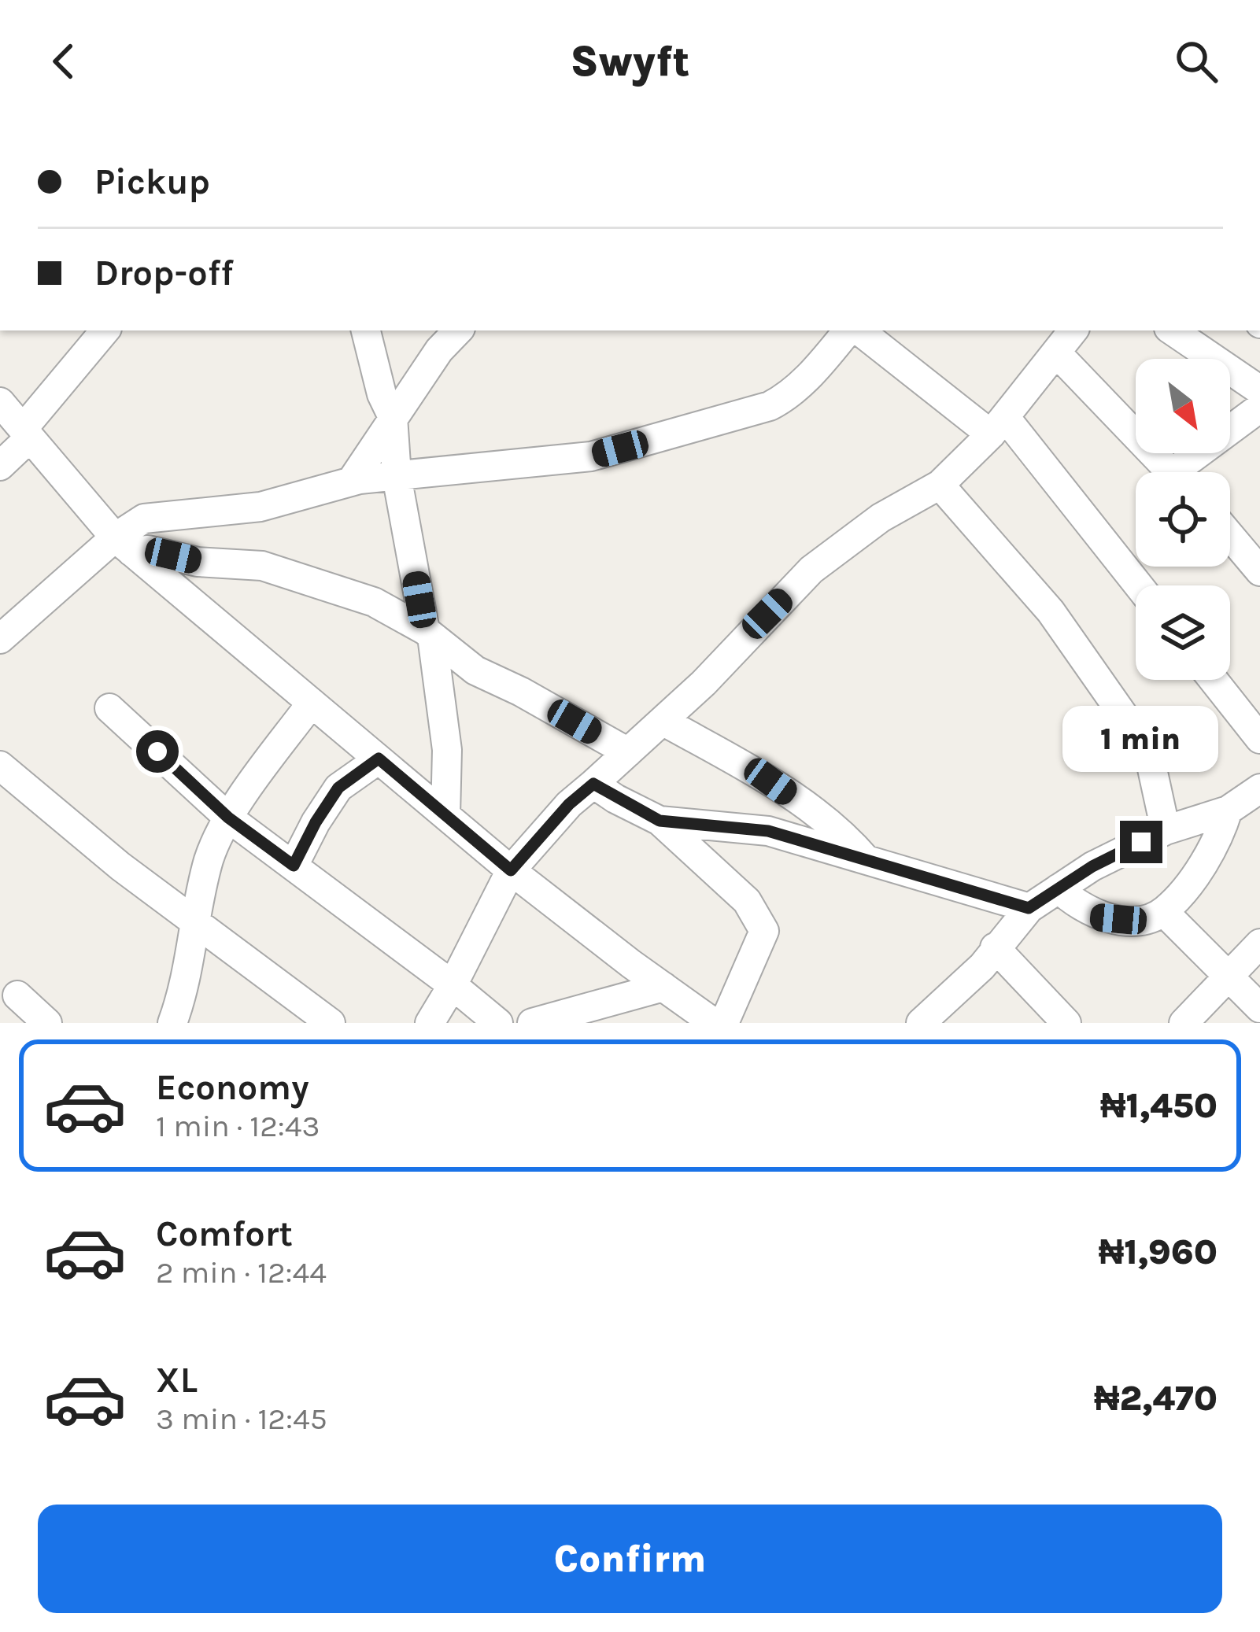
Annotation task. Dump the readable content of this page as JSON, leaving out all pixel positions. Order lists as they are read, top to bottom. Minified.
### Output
{"north":"bottom right","page":{"header":"Swyft","banner":["Pickup","Drop-off"],"bubble":"1 min","list":[{"name":"Economy","note":"1 min · 12:43","value":"₦1,450"},{"name":"Comfort","note":"2 min · 12:44","value":"₦1,960"},{"name":"XL","note":"3 min · 12:45","value":"₦2,470"}],"buttons":"Confirm"}}
